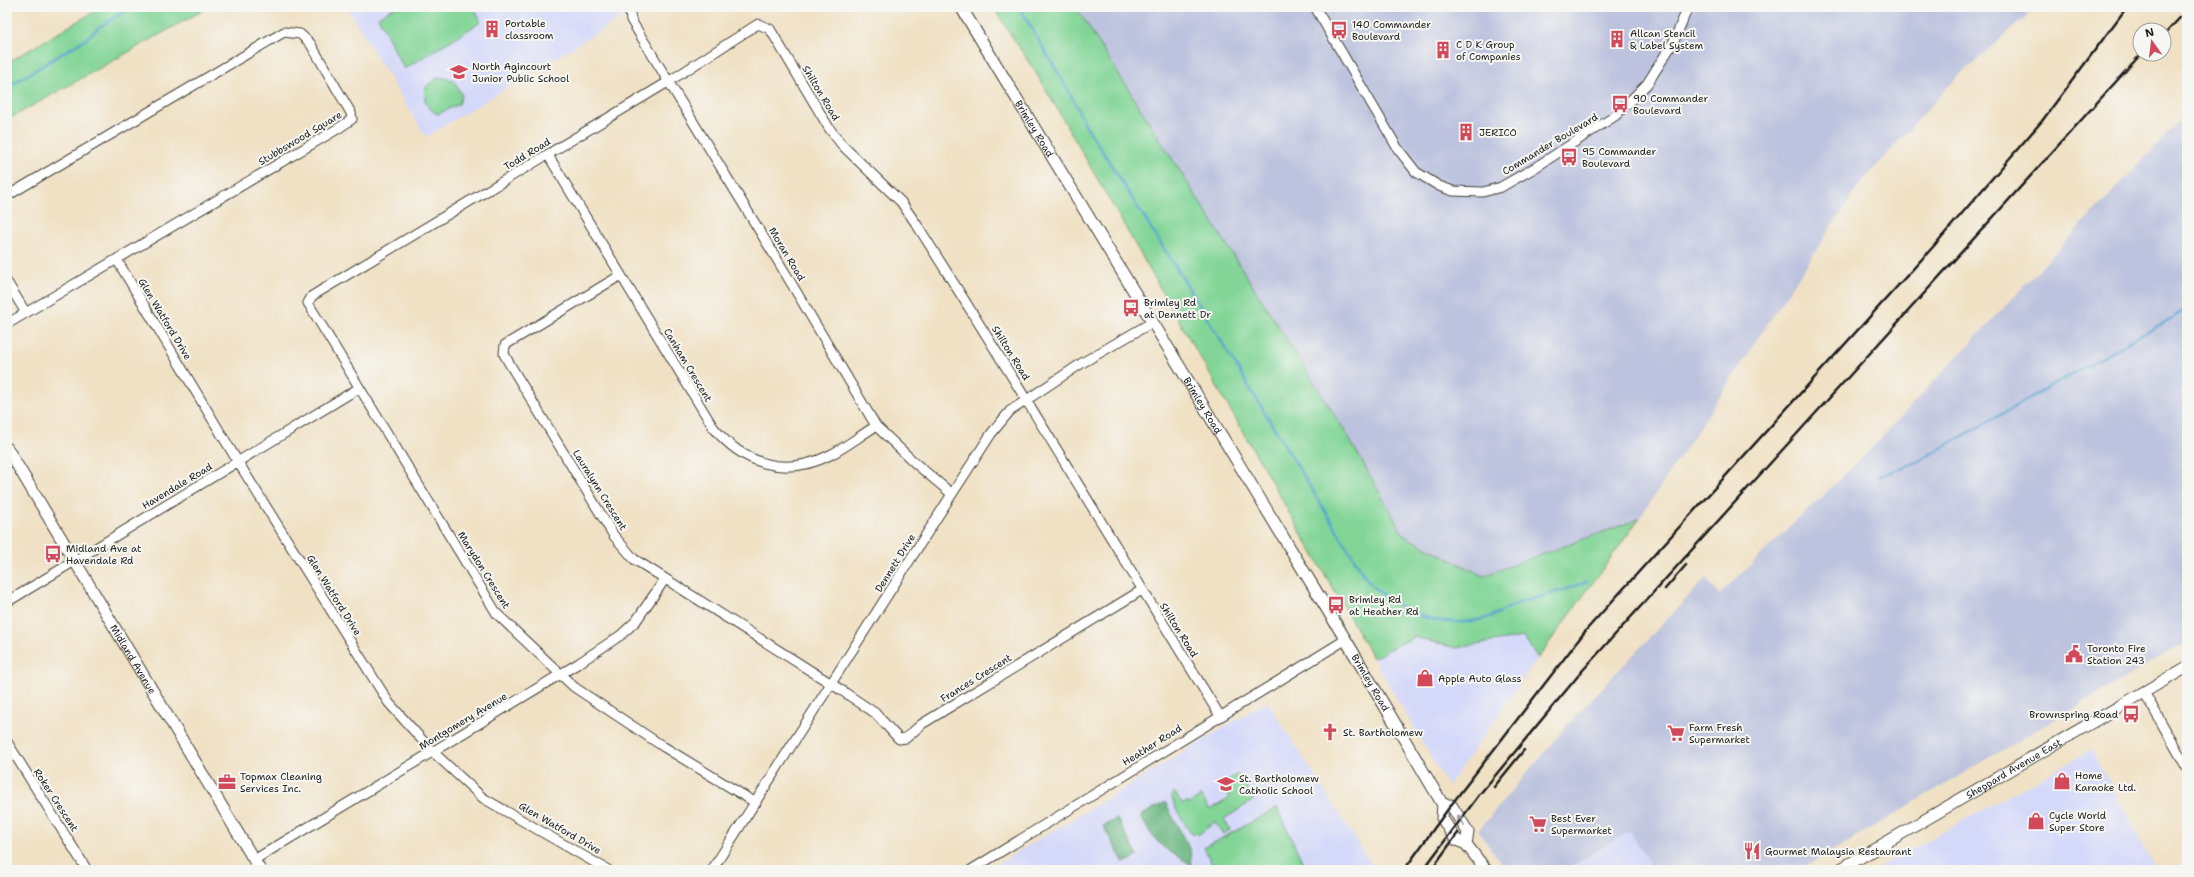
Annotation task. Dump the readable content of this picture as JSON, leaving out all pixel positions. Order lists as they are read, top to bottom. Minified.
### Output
{"streets":{"main road":["Brimley Road","Midland Avenue","Sheppard Avenue East"],"street":["Shilton Road","Stubbswood Square","Commander Boulevard","Todd Road","Moran Road","Glen Watford Drive","Canham Crescent","Havendale Road","Lauralynn Crescent","Dennett Drive","Marydon Crescent","Frances Crescent","Montgomery Avenue","Heather Road","Roker Crescent"]},"crossings":[["Shilton Road","Todd Road"],["Shilton Road","Dennett Drive"],["Shilton Road","Frances Crescent"],["Shilton Road","Heather Road"],["Brimley Road","Dennett Drive"],["Brimley Road","Heather Road"],["Stubbswood Square","Glen Watford Drive"],["Todd Road","Moran Road"],["Todd Road","Canham Crescent"],["Todd Road","Marydon Crescent"],["Moran Road","Canham Crescent"],["Moran Road","Dennett Drive"],["Glen Watford Drive","Havendale Road"],["Glen Watford Drive","Montgomery Avenue"],["Canham Crescent","Lauralynn Crescent"],["Havendale Road","Marydon Crescent"],["Havendale Road","Midland Avenue"],["Lauralynn Crescent","Dennett Drive"],["Lauralynn Crescent","Frances Crescent"],["Lauralynn Crescent","Montgomery Avenue"],["Dennett Drive","Marydon Crescent"],["Dennett Drive","Frances Crescent"],["Marydon Crescent","Montgomery Avenue"],["Midland Avenue","Montgomery Avenue"]],"places":{"building":["Portable classroom","Allcan Stencil & Label System","C D K Group of Companies","JERICO"],"bus stop":["140 Commander Boulevard","90 Commander Boulevard","95 Commander Boulevard","Brimley Rd at Dennett Dr","Midland Ave at Havendale Rd","Brimley Rd at Heather Rd","Brownspring Road"],"school or university":["North Agincourt Junior Public School","St. Bartholomew Catholic School"],"public building":["Toronto Fire Station 243"],"shop":["Apple Auto Glass","Home Karaoke Ltd.","Cycle World Super Store"],"church":["St. Bartholomew"],"supermarket":["Farm Fresh Supermarket","Best Ever Supermarket"],"office":["Topmax Cleaning Services Inc."],"restaurant":["Gourmet Malaysia Restaurant"]},"north":"top"}
